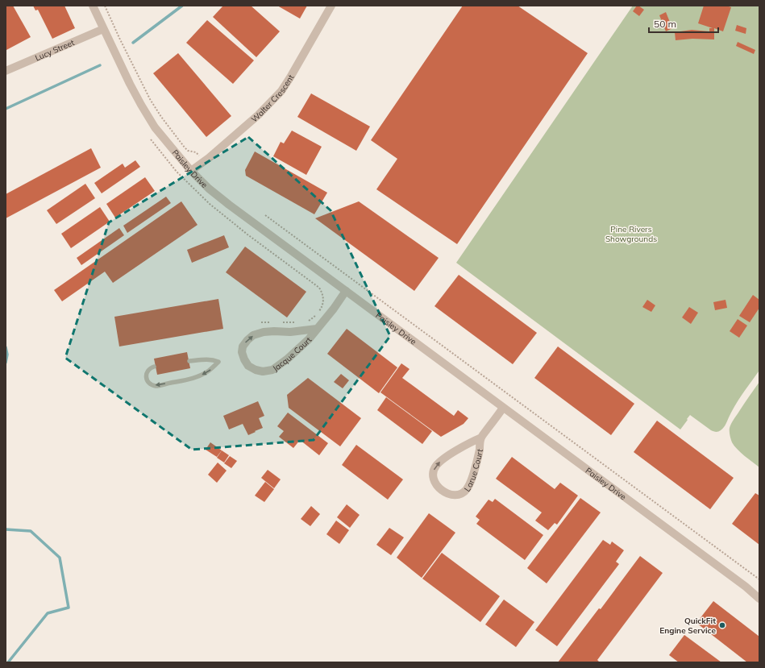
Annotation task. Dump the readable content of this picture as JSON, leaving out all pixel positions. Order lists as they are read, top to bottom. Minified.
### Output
{"streets":{"street":["Lucy Street","Walter Crescent","Paisley Drive","Jacque Court","Larue Court"]},"crossings":[["Lucy Street","Paisley Drive"],["Walter Crescent","Paisley Drive"],["Paisley Drive","Jacque Court"],["Paisley Drive","Larue Court"]],"parks":["Pine Rivers Showgrounds"],"places":["QuickFit Engine Service"],"scale_bar":"50 m"}
